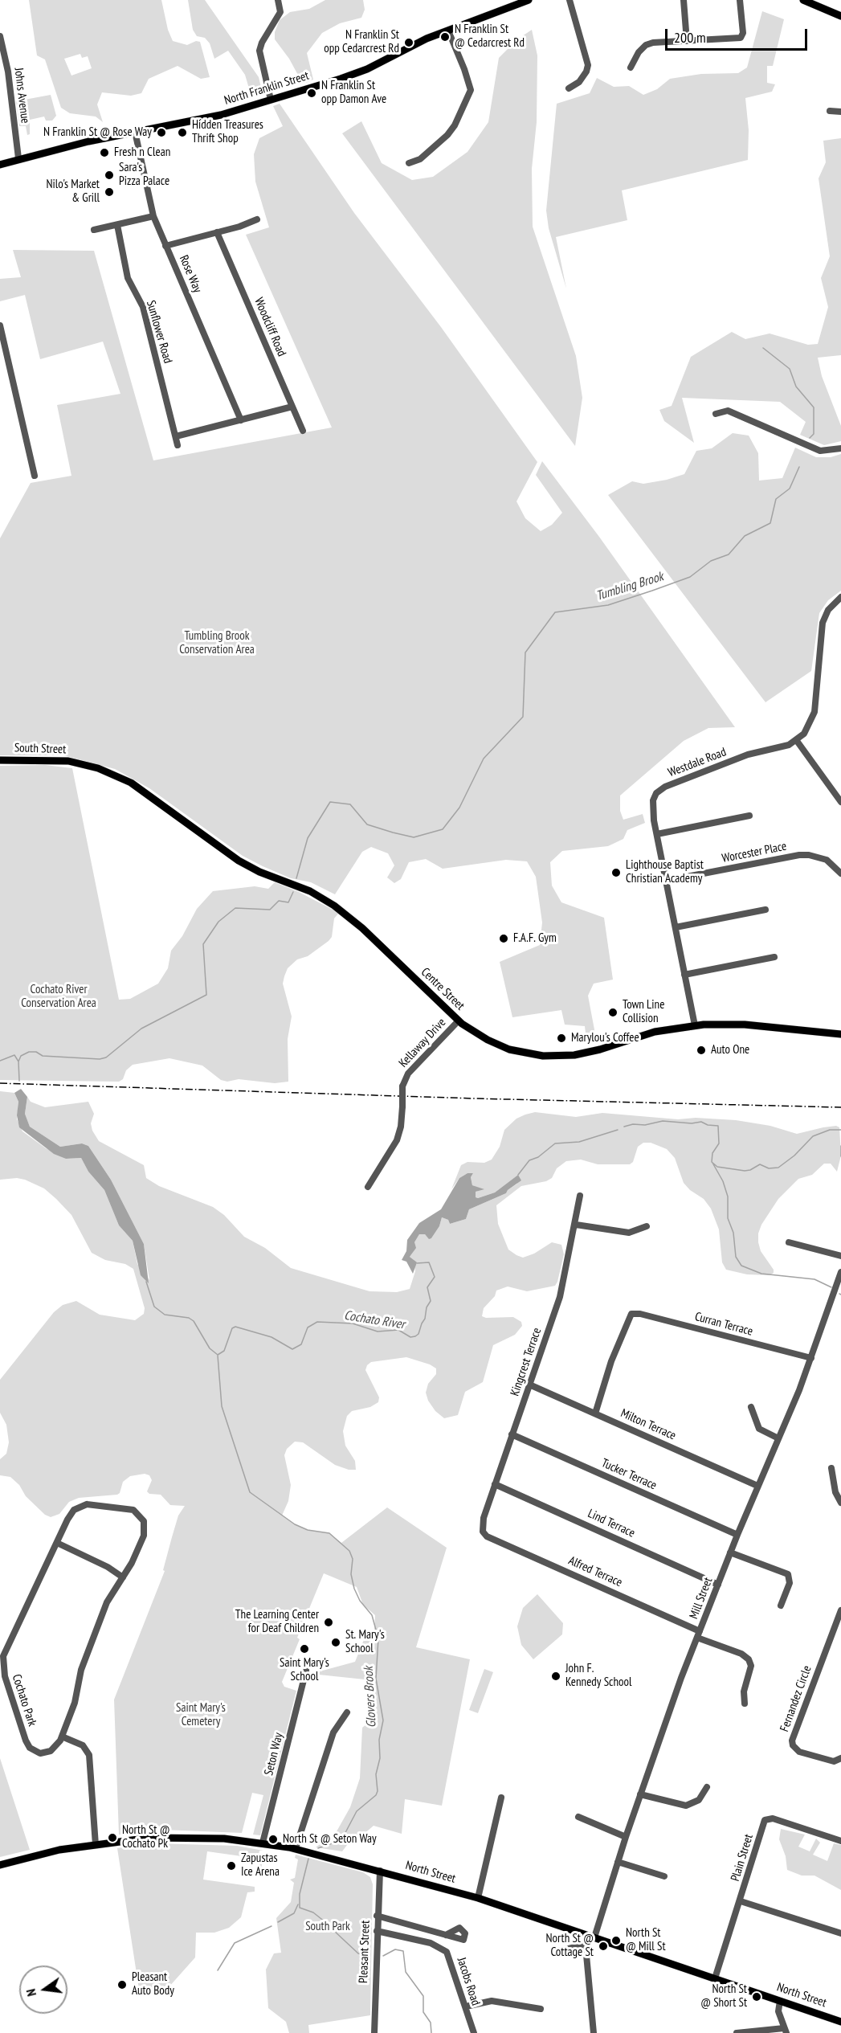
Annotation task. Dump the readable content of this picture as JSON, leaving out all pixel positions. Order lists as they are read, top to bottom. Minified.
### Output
{"streets":{"main road":["North Franklin Street","South Street","Centre Street","North Street"],"street":["Johns Avenue","Rose Way","Woodcliff Road","Sunflower Road","Westdale Road","Worcester Place","Kellaway Drive","Curran Terrace","Kingcrest Terrace","Milton Terrace","Tucker Terrace","Lind Terrace","Alfred Terrace","Mill Street","Fernandez Circle","Cochato Park","Seton Way","Plain Street","Pleasant Street","Jacobs Road"]},"crossings":[["North Franklin Street","Johns Avenue"],["North Franklin Street","Rose Way"],["South Street","Centre Street"],["Westdale Road","Worcester Place"],["Westdale Road","Centre Street"],["Centre Street","Kellaway Drive"],["Curran Terrace","Milton Terrace"],["Curran Terrace","Mill Street"],["Kingcrest Terrace","Milton Terrace"],["Kingcrest Terrace","Tucker Terrace"],["Kingcrest Terrace","Lind Terrace"],["Kingcrest Terrace","Alfred Terrace"],["Milton Terrace","Mill Street"],["Tucker Terrace","Mill Street"],["Lind Terrace","Mill Street"],["Alfred Terrace","Mill Street"],["Mill Street","North Street"],["Seton Way","North Street"],["Plain Street","North Street"],["North Street","Pleasant Street"],["Pleasant Street","Jacobs Road"]],"water":["Tumbling Brook","Cochato River","Glovers Brook"],"parks":["Tumbling Brook Conservation Area","Cochato River Conservation Area","Saint Mary's Cemetery","South Park"],"places":["N Franklin St @ Cedarcrest Rd","N Franklin St opp Cedarcrest Rd","N Franklin St opp Damon Ave","N Franklin St @ Rose Way","Hidden Treasures Thrift Shop","Fresh n Clean","Sara's Pizza Palace","Nilo's Market & Grill","Lighthouse Baptist Christian Academy","F.A.F. Gym","Town Line Collision","Marylou's Coffee","Auto One","The Learning Center for Deaf Children","St. Mary's School","Saint Mary's School","John F. Kennedy School","North St @ Cochato Pk","North St @ Seton Way","Zapustas Ice Arena","North St @ Mill St","North St @ Cottage St","Pleasant Auto Body","North St @ Short St"],"scale_bar":"200 m","north":"left"}
